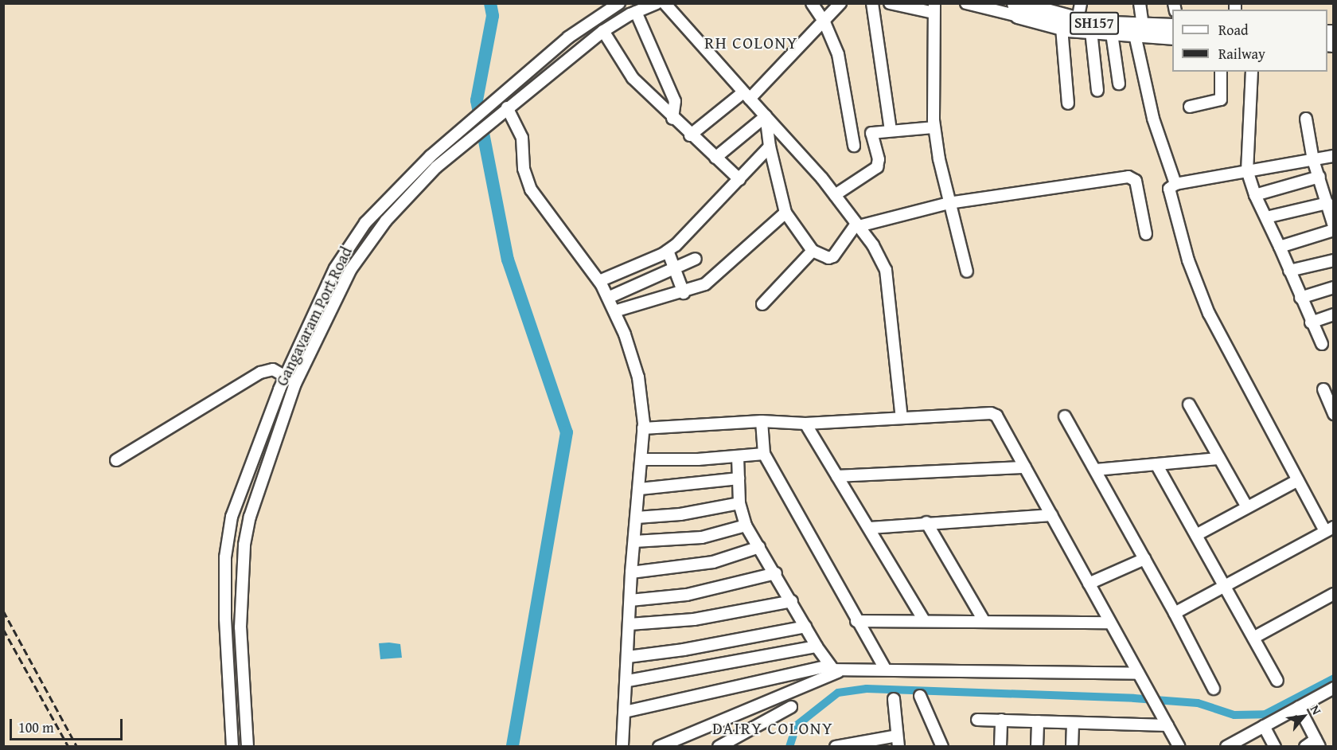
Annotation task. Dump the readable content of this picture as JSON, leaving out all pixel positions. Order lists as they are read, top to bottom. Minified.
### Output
{"streets":{"main road":["SH157"],"street":["Gangavaram Port Road"]},"districts":["RH COLONY","DAIRY COLONY"],"legend":["Road","Railway"],"scale_bar":"100 m","north":"top right"}
